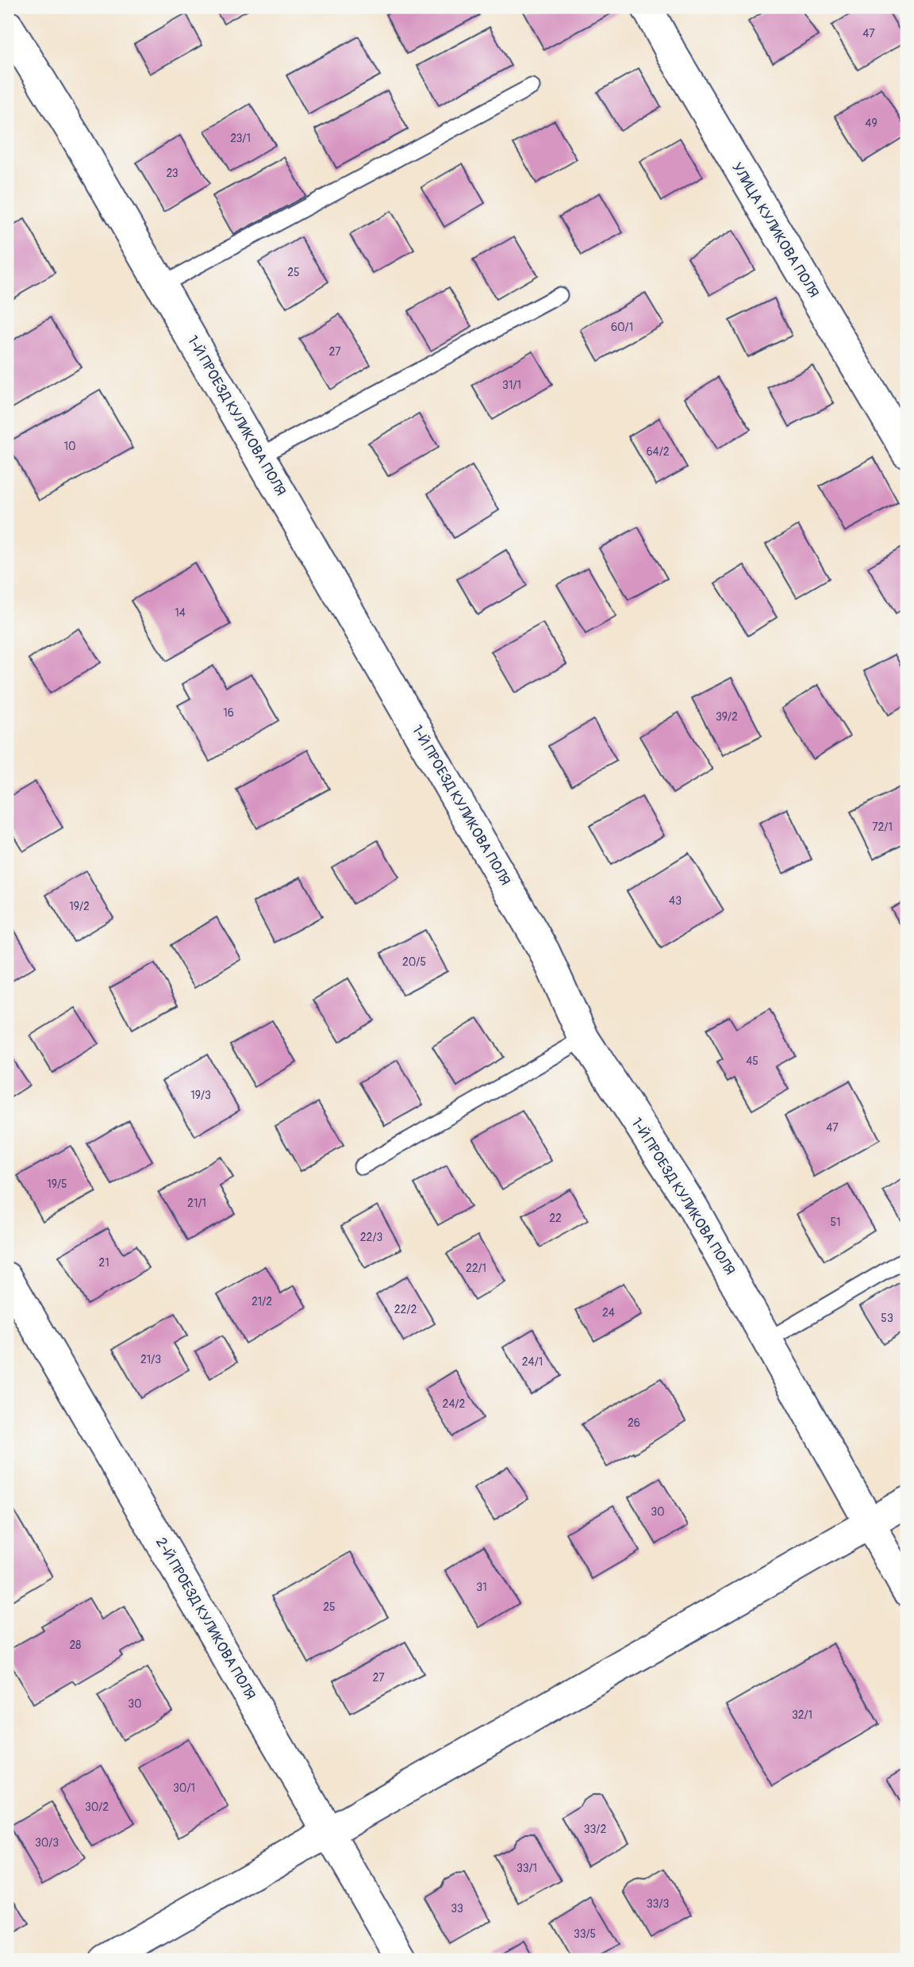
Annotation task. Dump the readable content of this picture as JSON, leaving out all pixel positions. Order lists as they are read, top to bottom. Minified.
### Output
{"streets":{"street":["УЛИЦА КУЛИКОВА ПОЛЯ","1-Й ПРОЕЗД КУЛИКОВА ПОЛЯ","2-Й ПРОЕЗД КУЛИКОВА ПОЛЯ"]},"house_numbers":["47","49","23/1","23","25","60/1","27","31/1","10","64/2","14","16","39/2","72/1","43","19/2","20/5","45","19/3","47","19/5","21/1","22","51","22/3","21","22/1","21/2","22/2","24","53","21/3","24/1","24/2","26","30","31","25","28","27","30","32/1","30/1","30/2","33/2","30/3","33/1","33/3","33","33/5"]}
